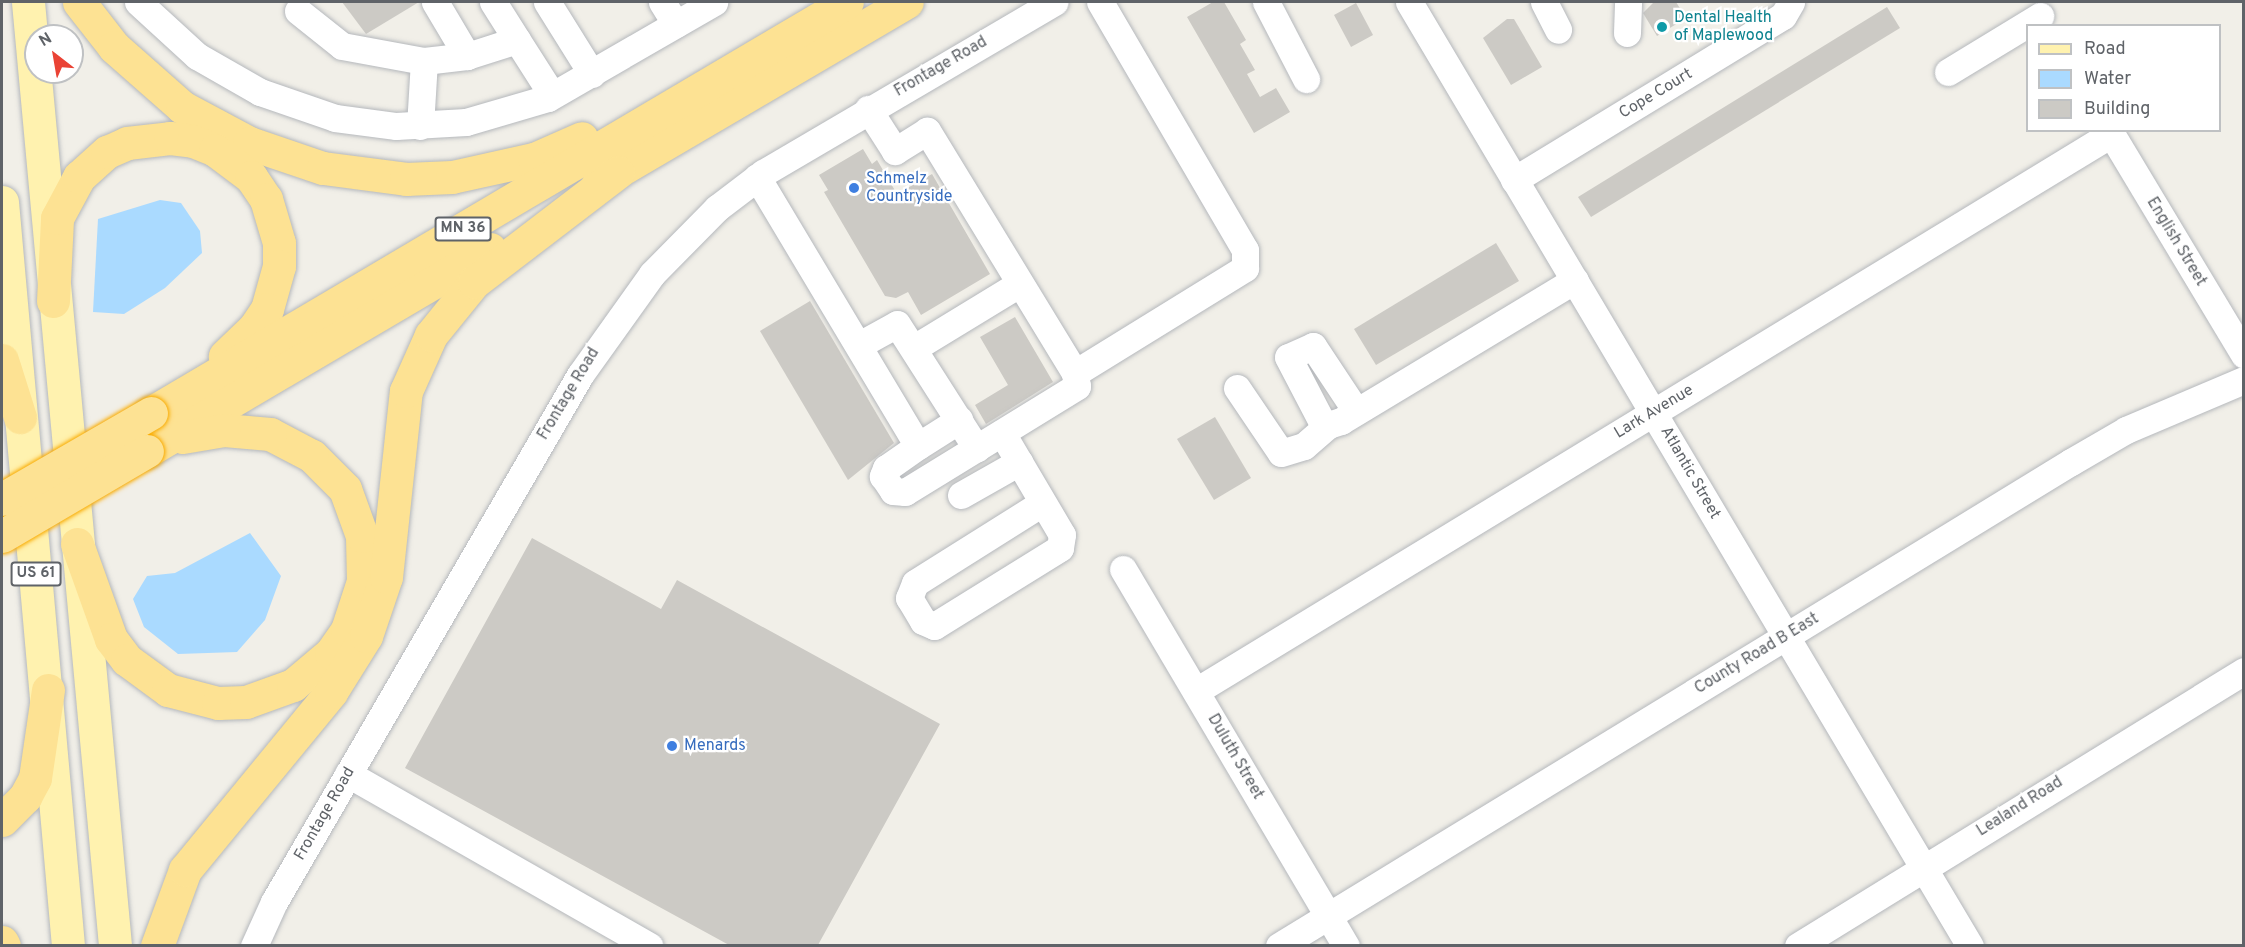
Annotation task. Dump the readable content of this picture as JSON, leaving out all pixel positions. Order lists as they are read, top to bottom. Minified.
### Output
{"streets":{"highway":["MN 36"],"main road":["US 61"],"street":["Frontage Road","Cope Court","English Street","Lark Avenue","Atlantic Street","County Road B East","Duluth Street","Lealand Road"]},"crossings":[["Cope Court","Atlantic Street"],["English Street","Lark Avenue"],["Lark Avenue","Atlantic Street"],["Lark Avenue","Duluth Street"],["Atlantic Street","County Road B East"],["Atlantic Street","Lealand Road"],["County Road B East","Duluth Street"]],"places":["Dental Health of Maplewood","Schmelz Countryside","Menards"],"legend":["Road","Water","Building"],"north":"top left"}
